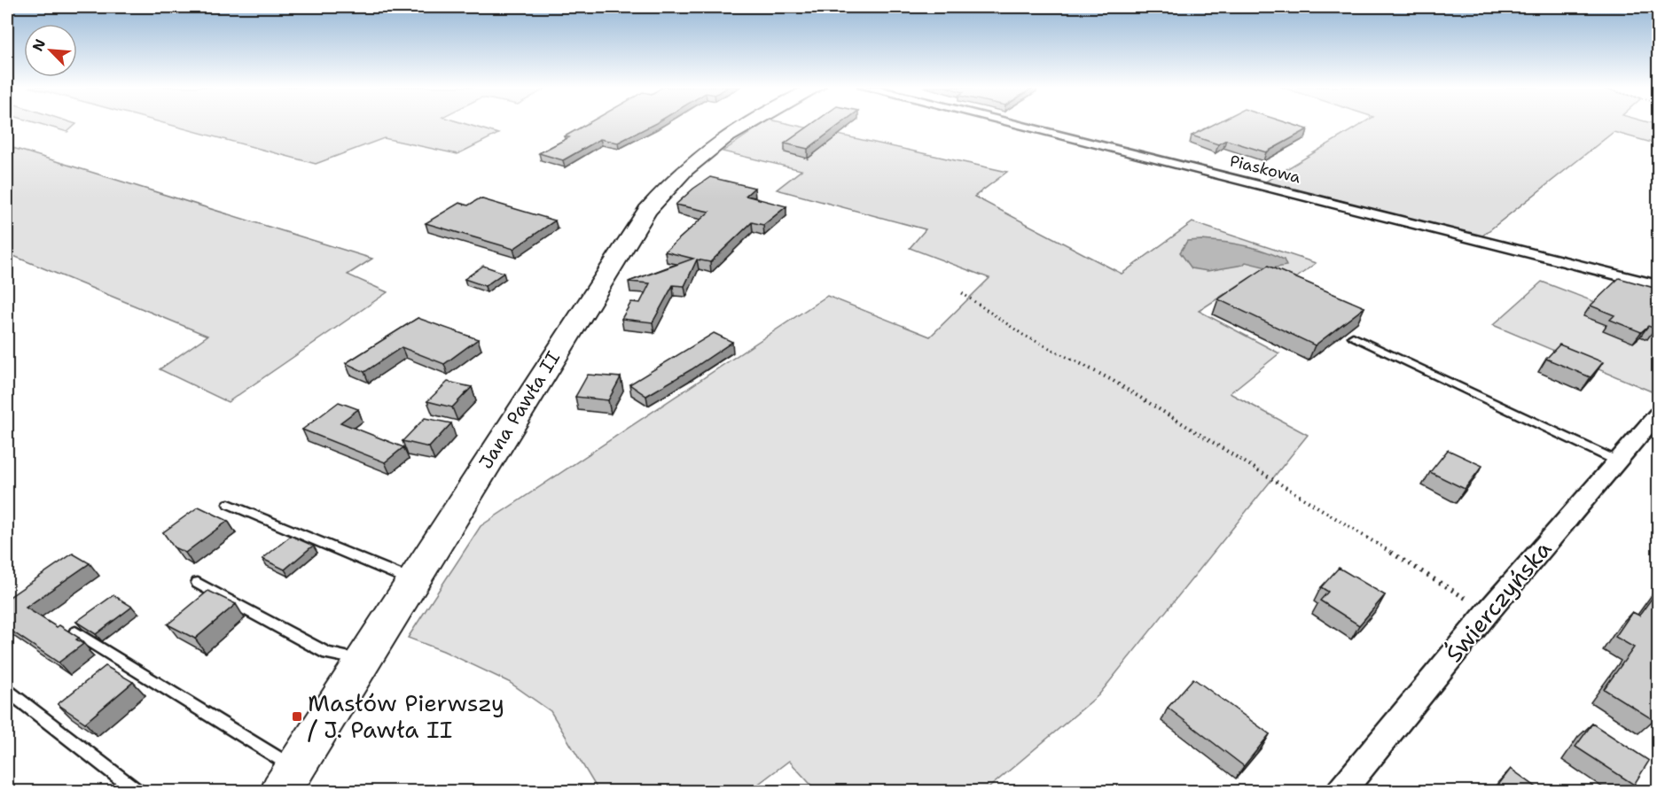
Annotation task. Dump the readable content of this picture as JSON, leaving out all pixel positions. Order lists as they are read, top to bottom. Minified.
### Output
{"streets":{"main road":["Jana Pawła II"],"street":["Piaskowa","Świerczyńska"]},"places":{"transit":["Masłów Pierwszy / J. Pawła II"]},"north":"top left"}
